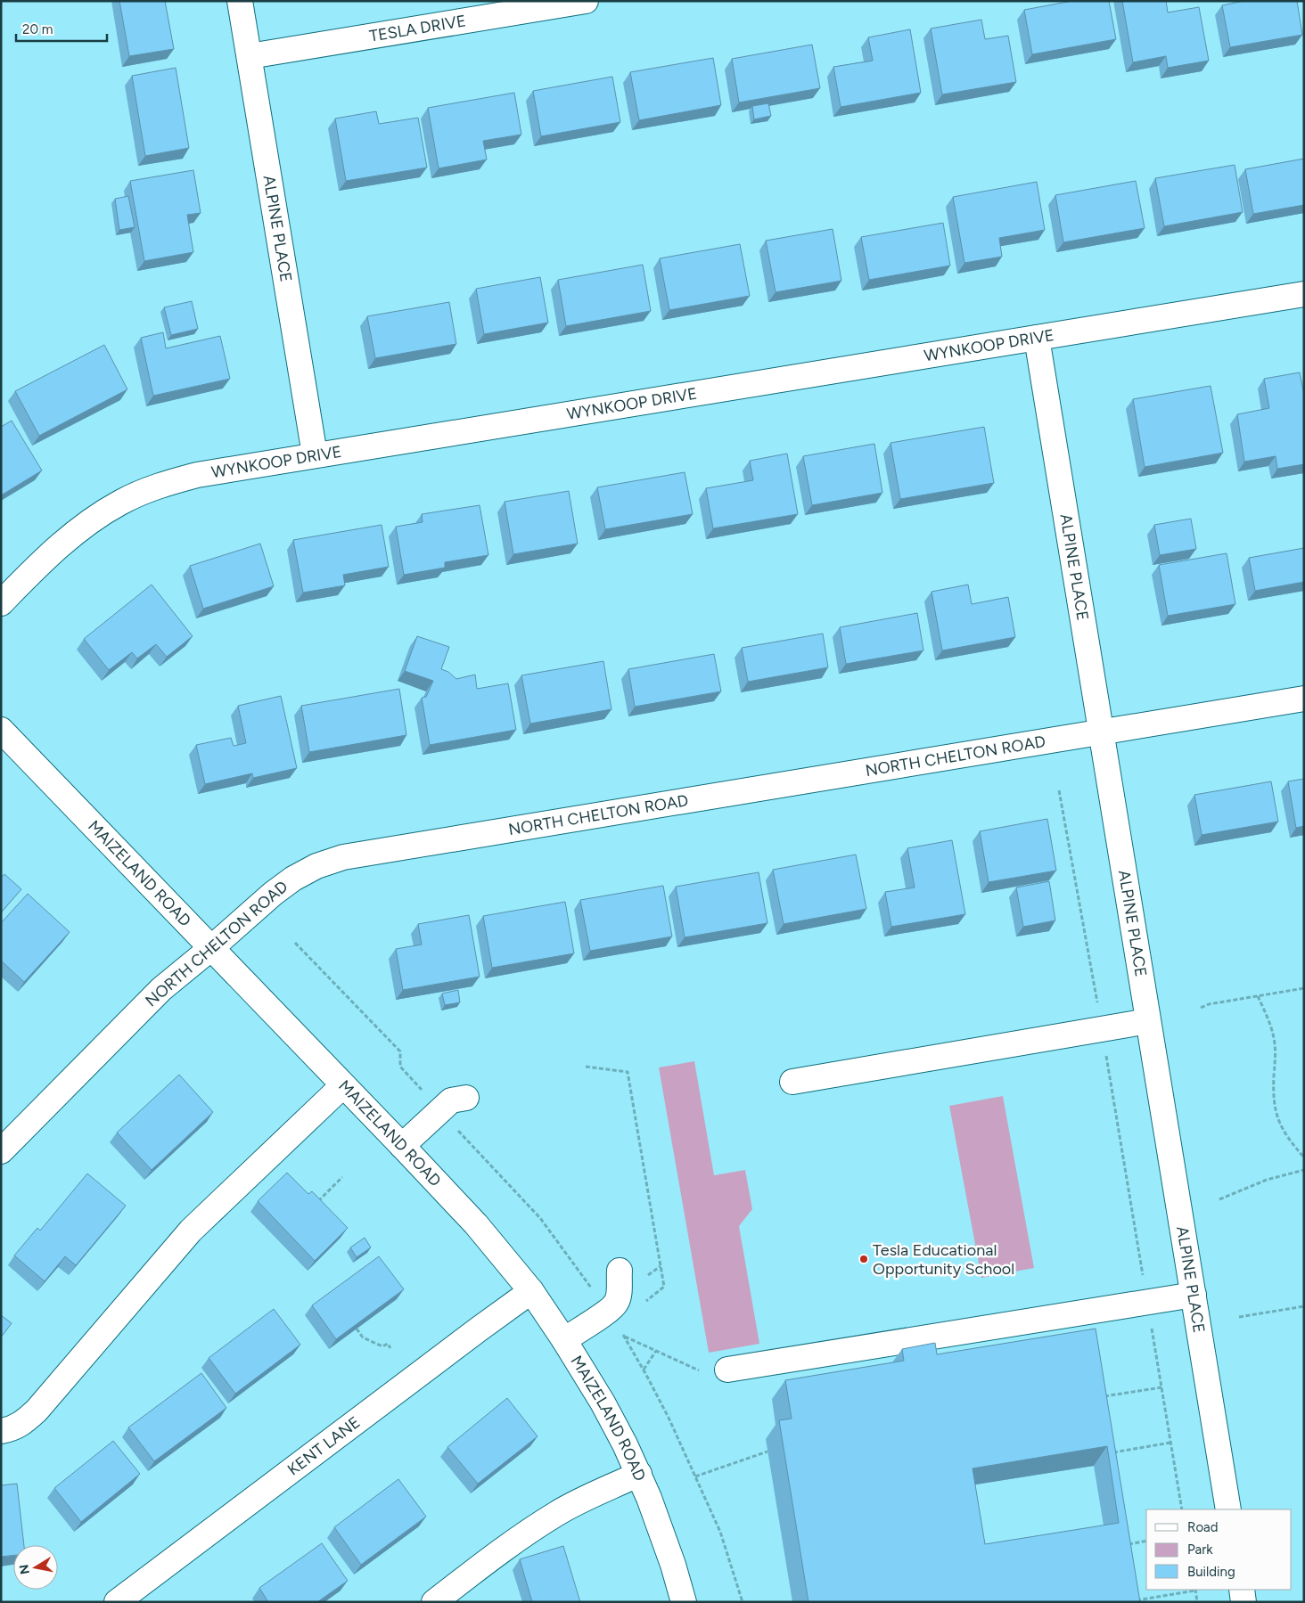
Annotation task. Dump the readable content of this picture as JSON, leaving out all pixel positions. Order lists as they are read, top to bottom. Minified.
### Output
{"streets":{"street":["TESLA DRIVE","ALPINE PLACE","WYNKOOP DRIVE","NORTH CHELTON ROAD","MAIZELAND ROAD","KENT LANE"]},"crossings":[["TESLA DRIVE","ALPINE PLACE"],["ALPINE PLACE","WYNKOOP DRIVE"],["ALPINE PLACE","NORTH CHELTON ROAD"],["NORTH CHELTON ROAD","MAIZELAND ROAD"],["MAIZELAND ROAD","KENT LANE"]],"places":["Tesla Educational Opportunity School"],"legend":["Road","Park","Building"],"scale_bar":"20 m","north":"left"}
